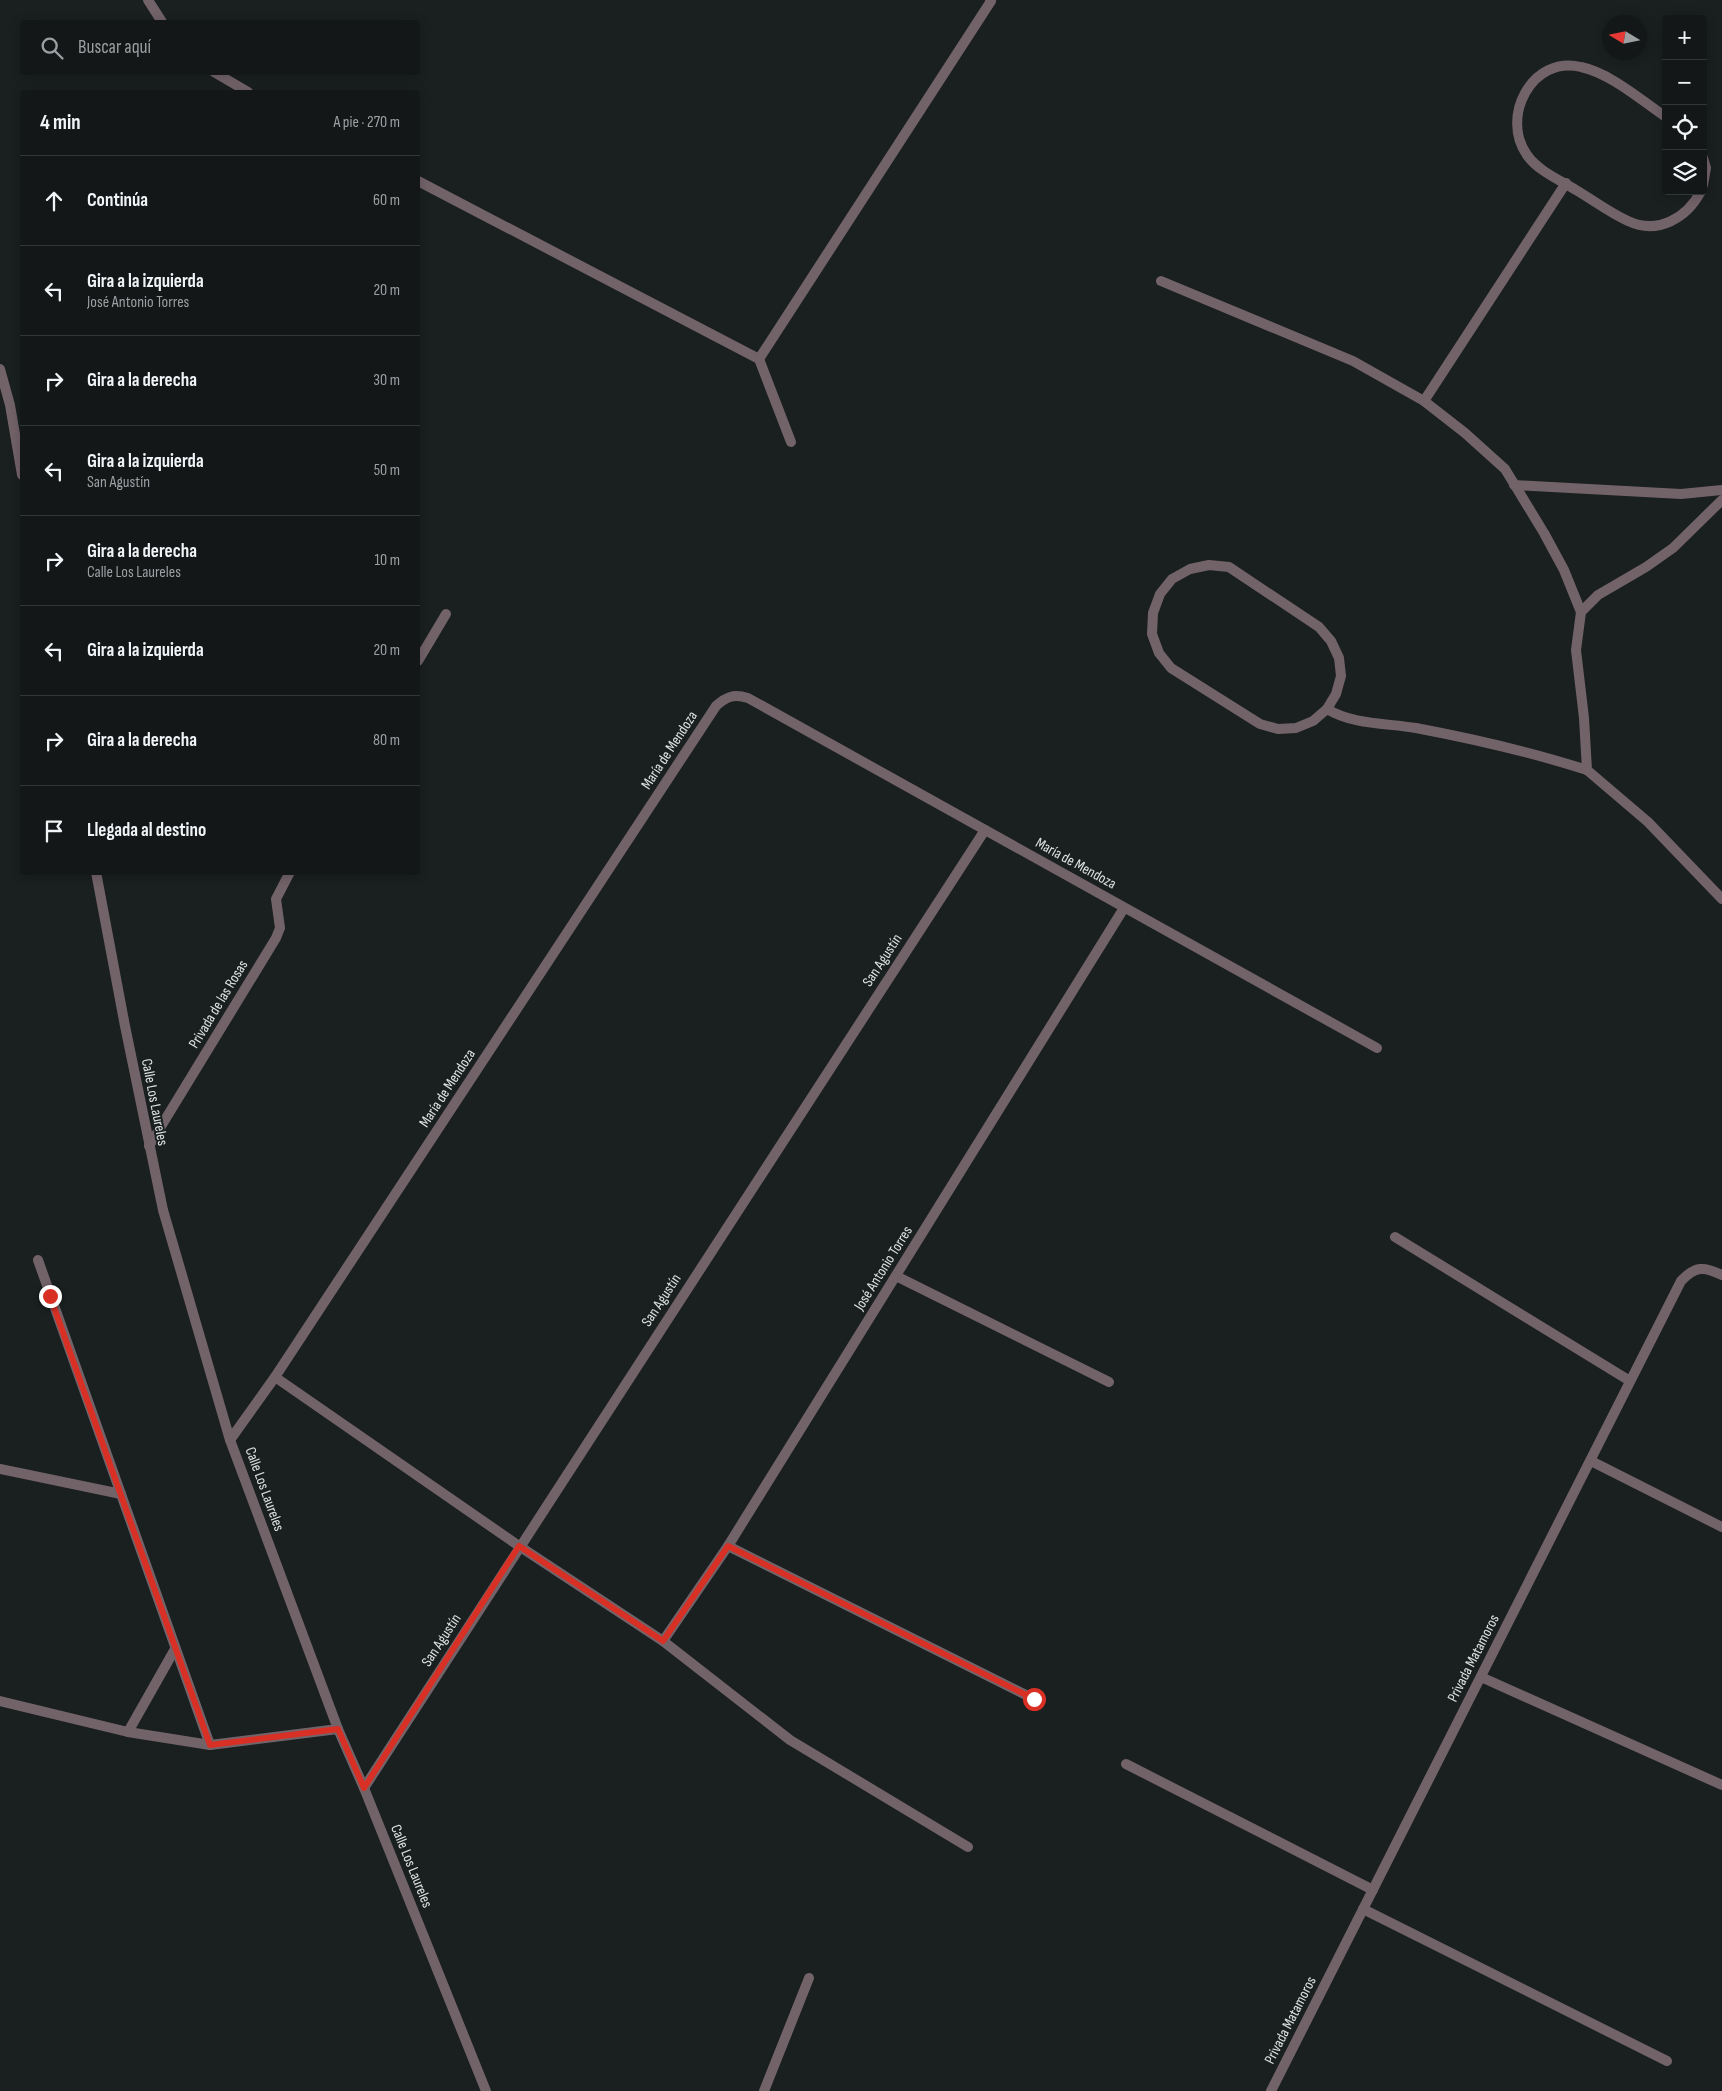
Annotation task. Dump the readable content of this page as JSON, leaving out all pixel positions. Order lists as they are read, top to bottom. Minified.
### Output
{"streets":{"street":["María de Mendoza","San Agustín","Privada de las Rosas","Calle Los Laureles","José Antonio Torres","Privada Matamoros"]},"crossings":[["María de Mendoza","San Agustín"],["María de Mendoza","Calle Los Laureles"],["María de Mendoza","José Antonio Torres"],["San Agustín","Calle Los Laureles"],["Privada de las Rosas","Calle Los Laureles"]],"north":"left","page":{"map_buttons":["+","−"],"search":"Buscar aquí","heading":["4 min","A pie · 270 m"],"list":[["Continúa","60 m"],["Gira a la izquierda","José Antonio Torres","20 m"],["Gira a la derecha","30 m"],["Gira a la izquierda","San Agustín","50 m"],["Gira a la derecha","Calle Los Laureles","10 m"],["Gira a la izquierda","20 m"],["Gira a la derecha","80 m"],"Llegada al destino"]}}
